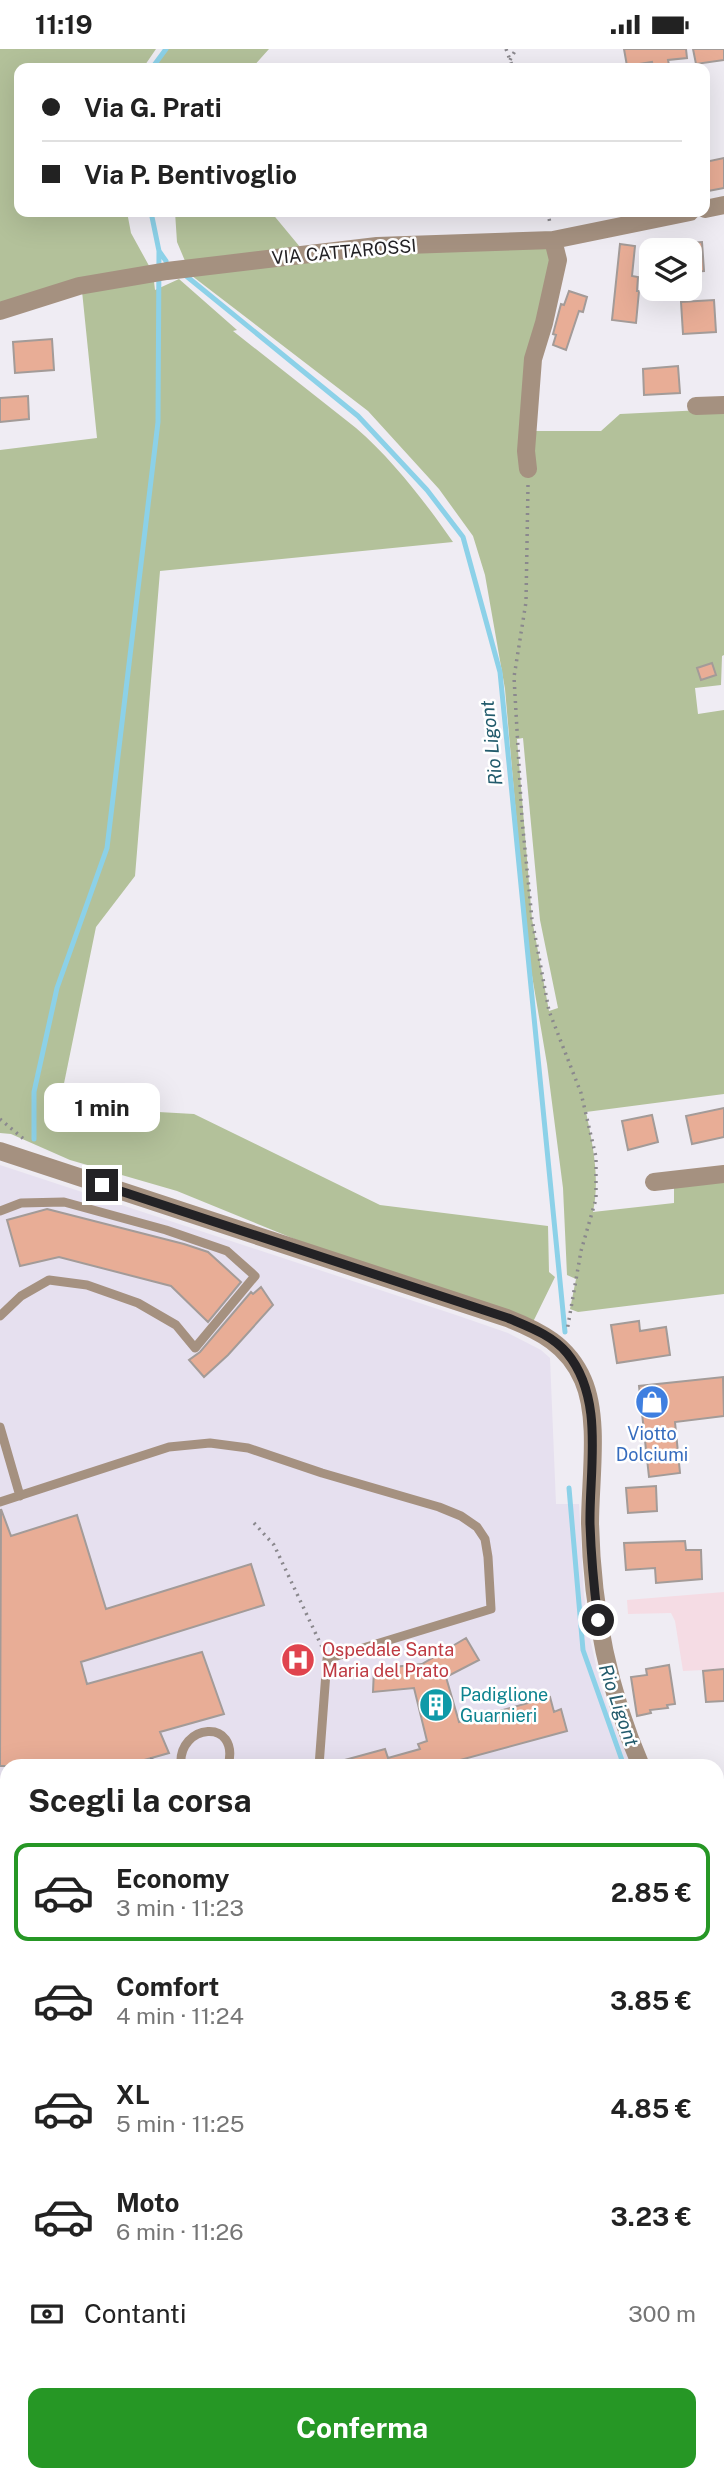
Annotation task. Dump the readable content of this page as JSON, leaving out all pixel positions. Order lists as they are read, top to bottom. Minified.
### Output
{"streets":{"street":["VIA CATTAROSSI"]},"water":["Rio Ligont"],"places":{"shop":["Viotto Dolciumi"],"hospital":["Ospedale Santa Maria del Prato"],"building":["Padiglione Guarnieri"]},"page":{"status":"11:19","banner":["Via G. Prati","Via P. Bentivoglio"],"bubble":"1 min","heading":"Scegli la corsa","list":[{"name":"Economy","note":"3 min · 11:23","value":"2.85 €"},{"name":"Comfort","note":"4 min · 11:24","value":"3.85 €"},{"name":"XL","note":"5 min · 11:25","value":"4.85 €"},{"name":"Moto","note":"6 min · 11:26","value":"3.23 €"}],"pay":["Contanti","300 m"],"buttons":"Conferma"}}
